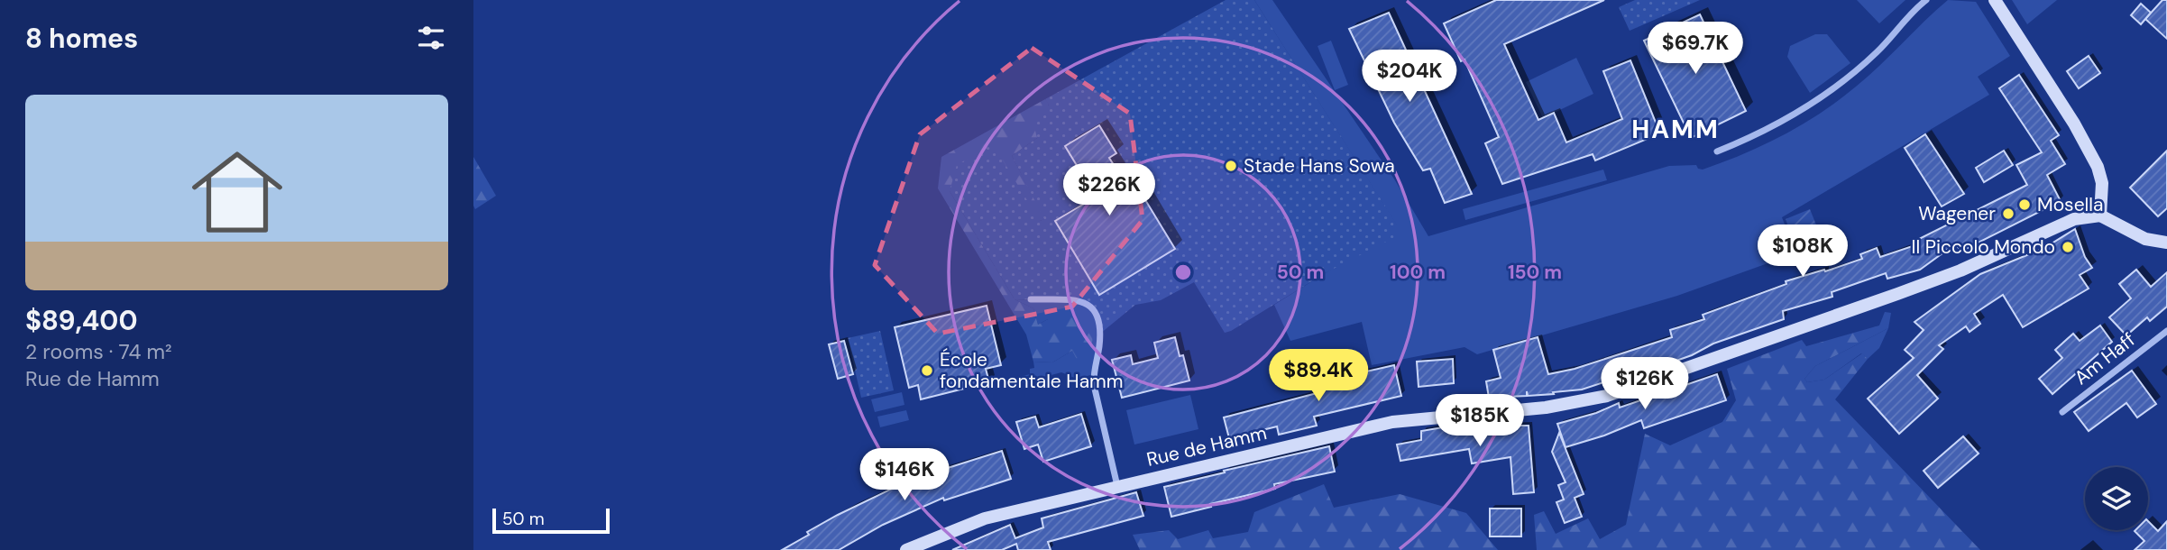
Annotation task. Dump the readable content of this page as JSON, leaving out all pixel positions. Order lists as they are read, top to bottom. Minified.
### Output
{"streets":{"main road":["Rue de Hamm"],"street":["Am Haff"]},"districts":["HAMM"],"places":["Stade Hans Sowa","Mosella","Wagener","Il Piccolo Mondo","École fondamentale Hamm"],"scale_bar":"50 m","page":{"heading":"8 homes","price":["$69.7K","$204K","$226K","$108K","$89.4K","$126K","$185K","$146K"],"list":[{"name":"$89,400","note":"2 rooms · 74 m² · Rue de Hamm"}],"scale":"50 m"},"rings":["50 m","100 m","150 m"]}
